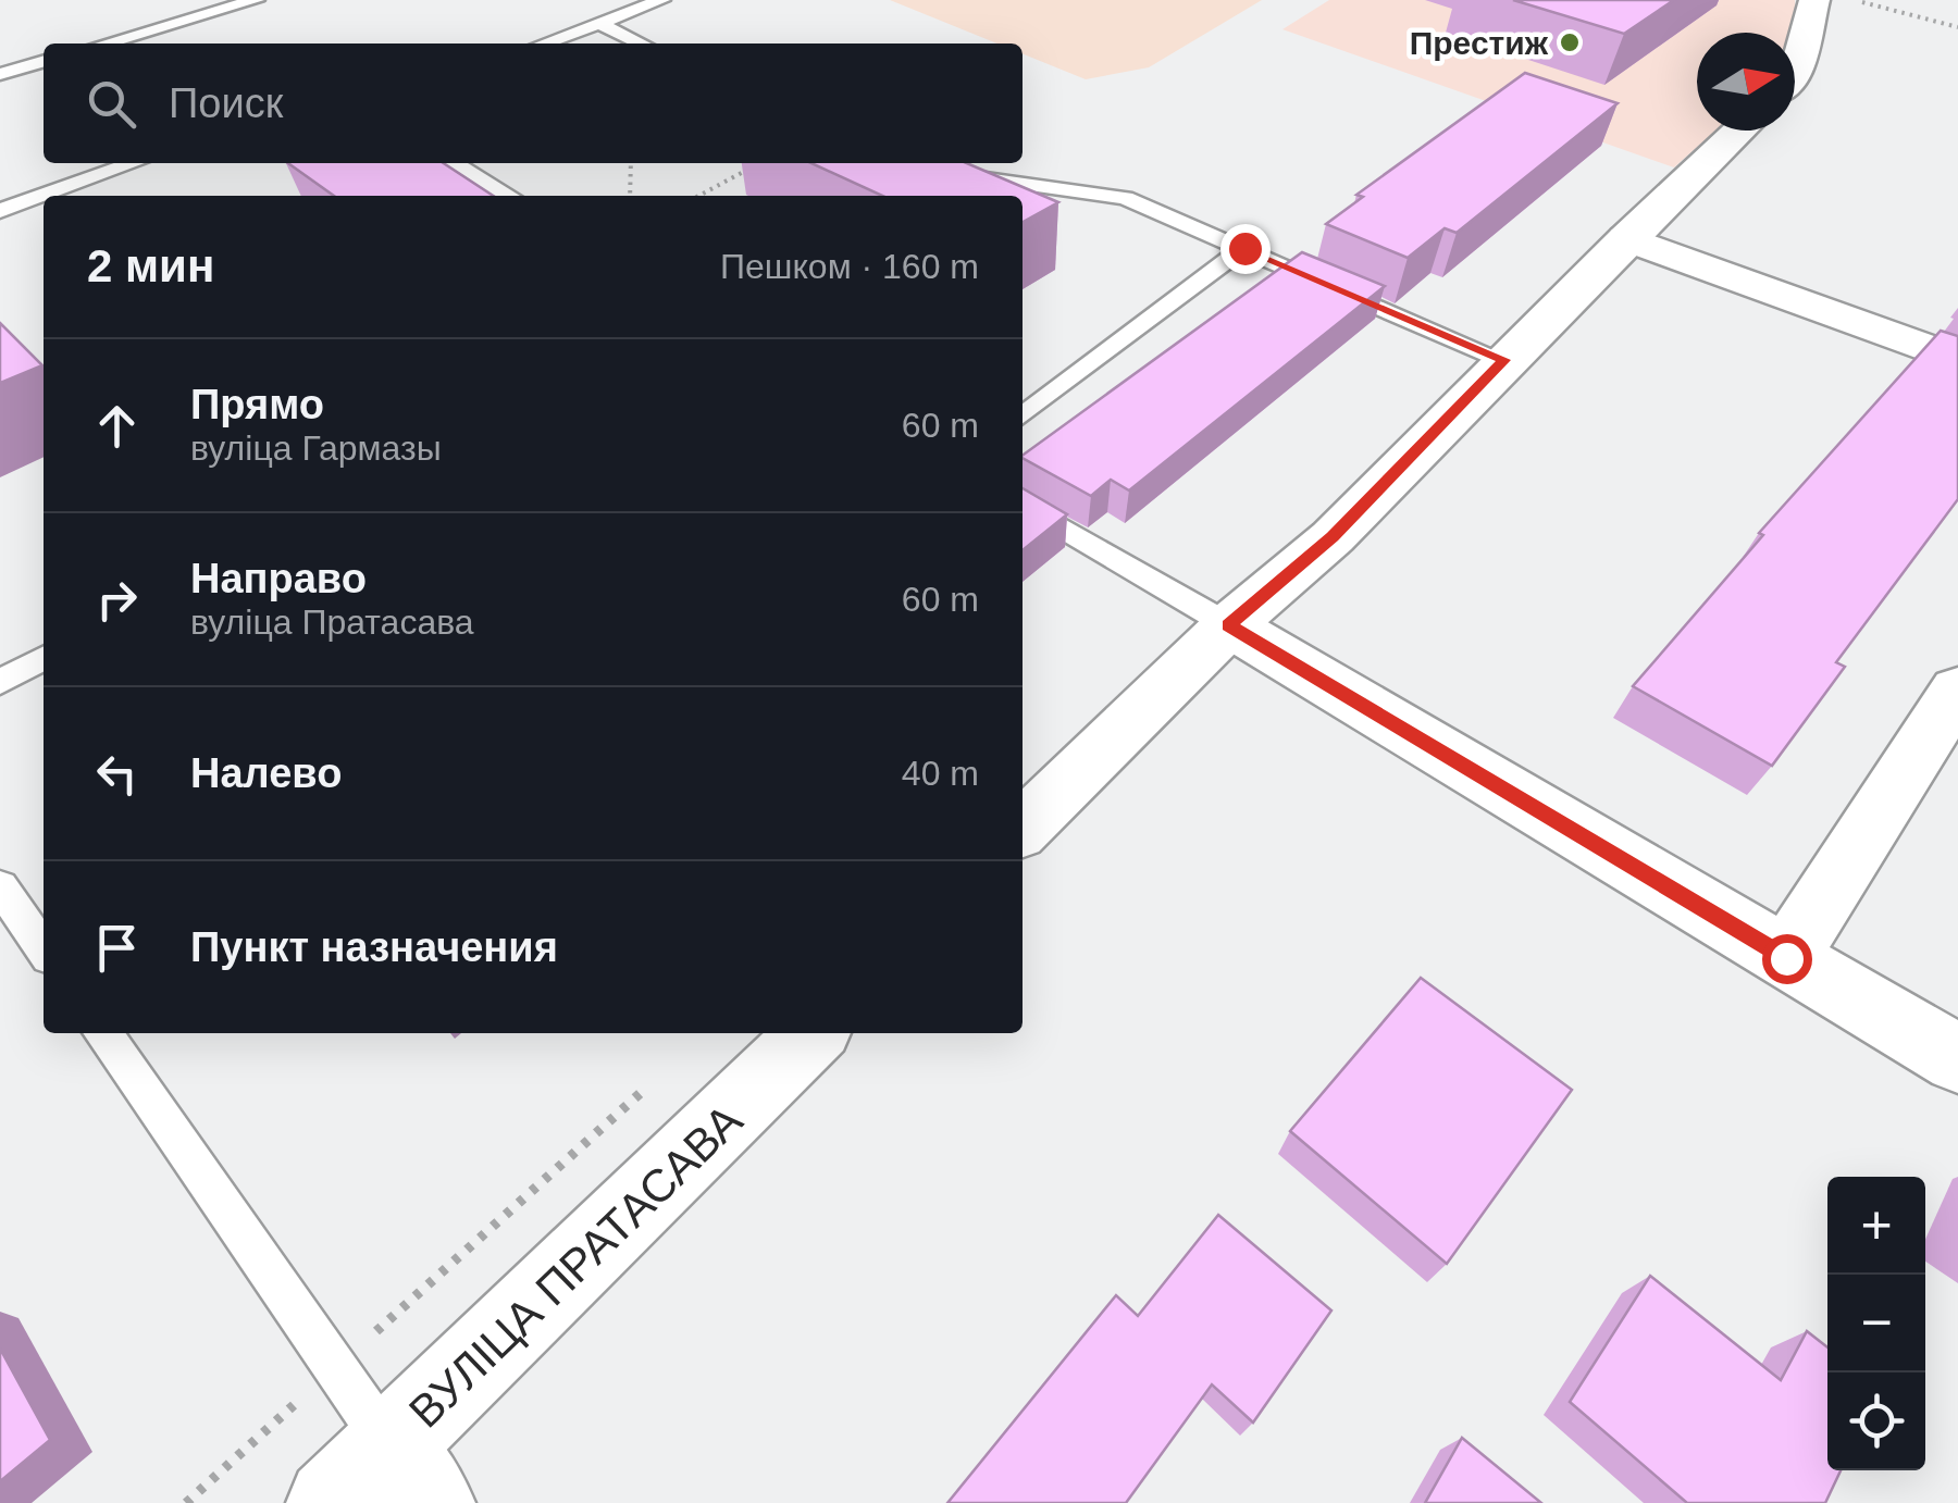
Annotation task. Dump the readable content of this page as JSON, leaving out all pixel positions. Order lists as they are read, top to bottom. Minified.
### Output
{"streets":{"main road":["ВУЛІЦА ПРАТАСАВА"]},"places":["Престиж"],"north":"right","page":{"search":"Поиск","heading":["2 мин","Пешком · 160 m"],"list":[["Прямо","вуліца Гармазы","60 m"],["Направо","вуліца Пратасава","60 m"],["Налево","40 m"],"Пункт назначения"],"map_buttons":["+","−"]}}
